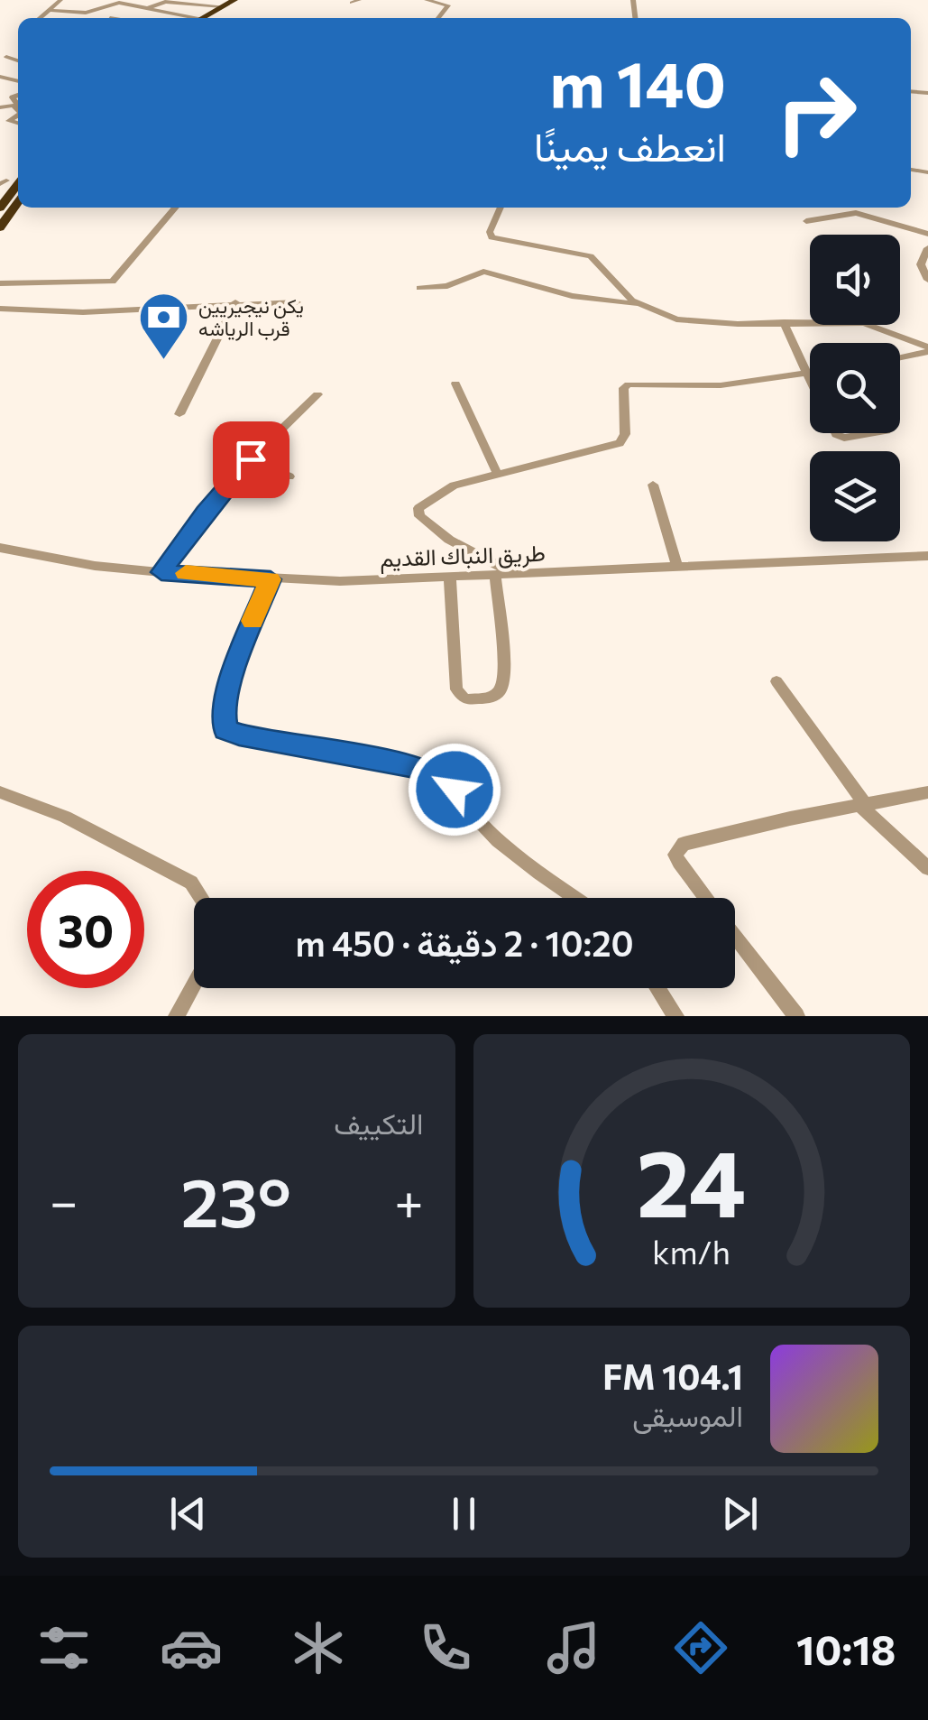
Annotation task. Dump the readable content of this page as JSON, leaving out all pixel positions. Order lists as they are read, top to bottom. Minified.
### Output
{"streets":{"street":["طريق النباك القديم"]},"places":{"bank":["يكن نيجيريين قرب الرياشه"]},"page":{"turn":["140 m","انعطف يمينًا"],"limit":"30","trip":"10:20 · 2 دقيقة · 450 m","tile":"التكييف","heat":["−","23°","+"],"song":["104.1 FM","الموسيقى"],"tabs":"10:18","gauge":["24","km/h"]}}
